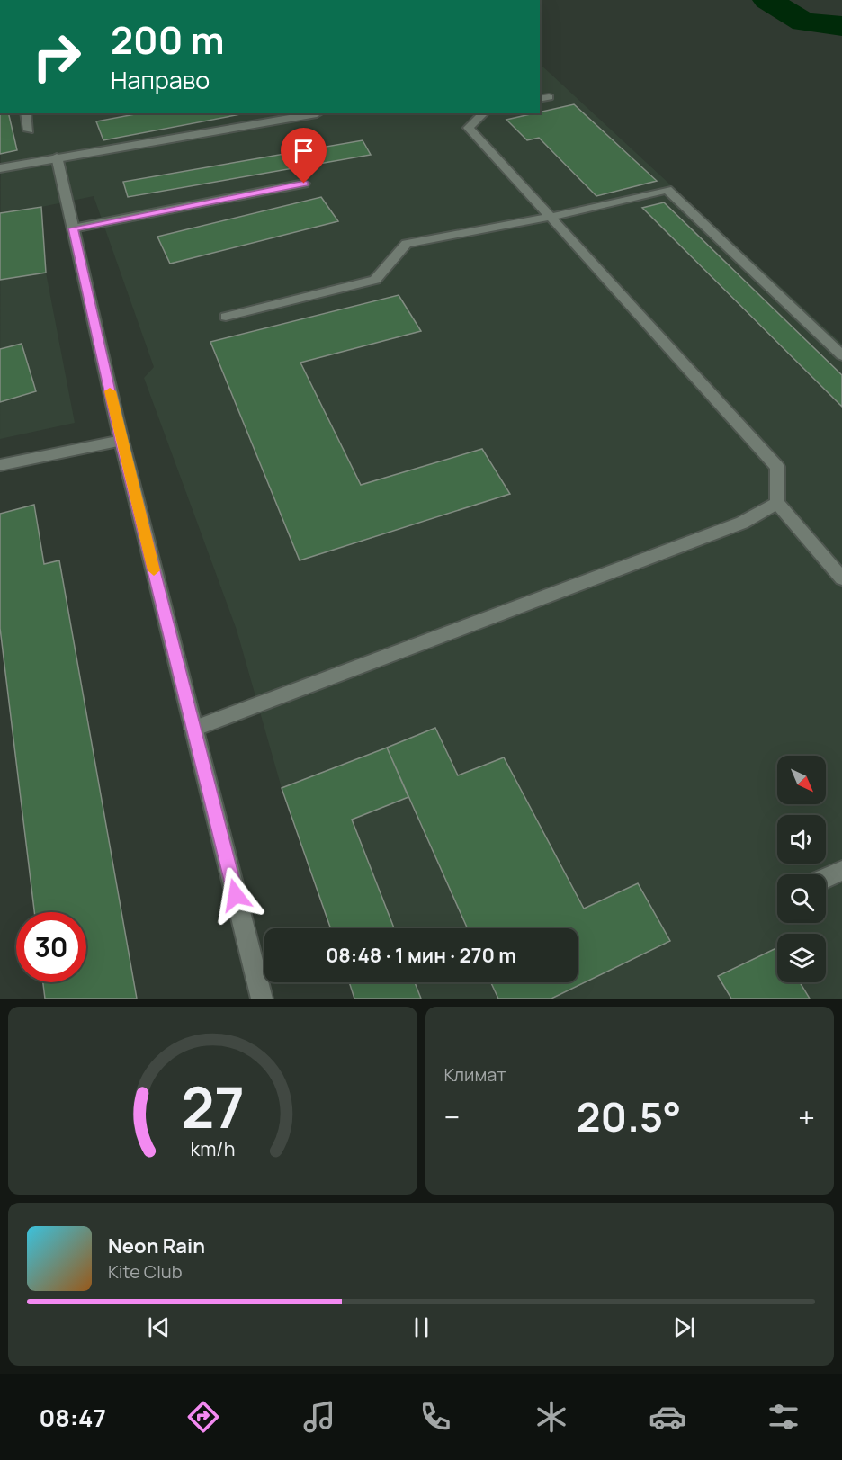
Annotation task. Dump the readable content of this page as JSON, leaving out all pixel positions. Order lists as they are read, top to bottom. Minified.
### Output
{"north":"bottom right","page":{"turn":["200 m","Направо"],"limit":"30","trip":"08:48 · 1 мин · 270 m","tile":"Климат","heat":["−","20.5°","+"],"song":["Neon Rain","Kite Club"],"tabs":"08:47","gauge":["27","km/h"]}}
